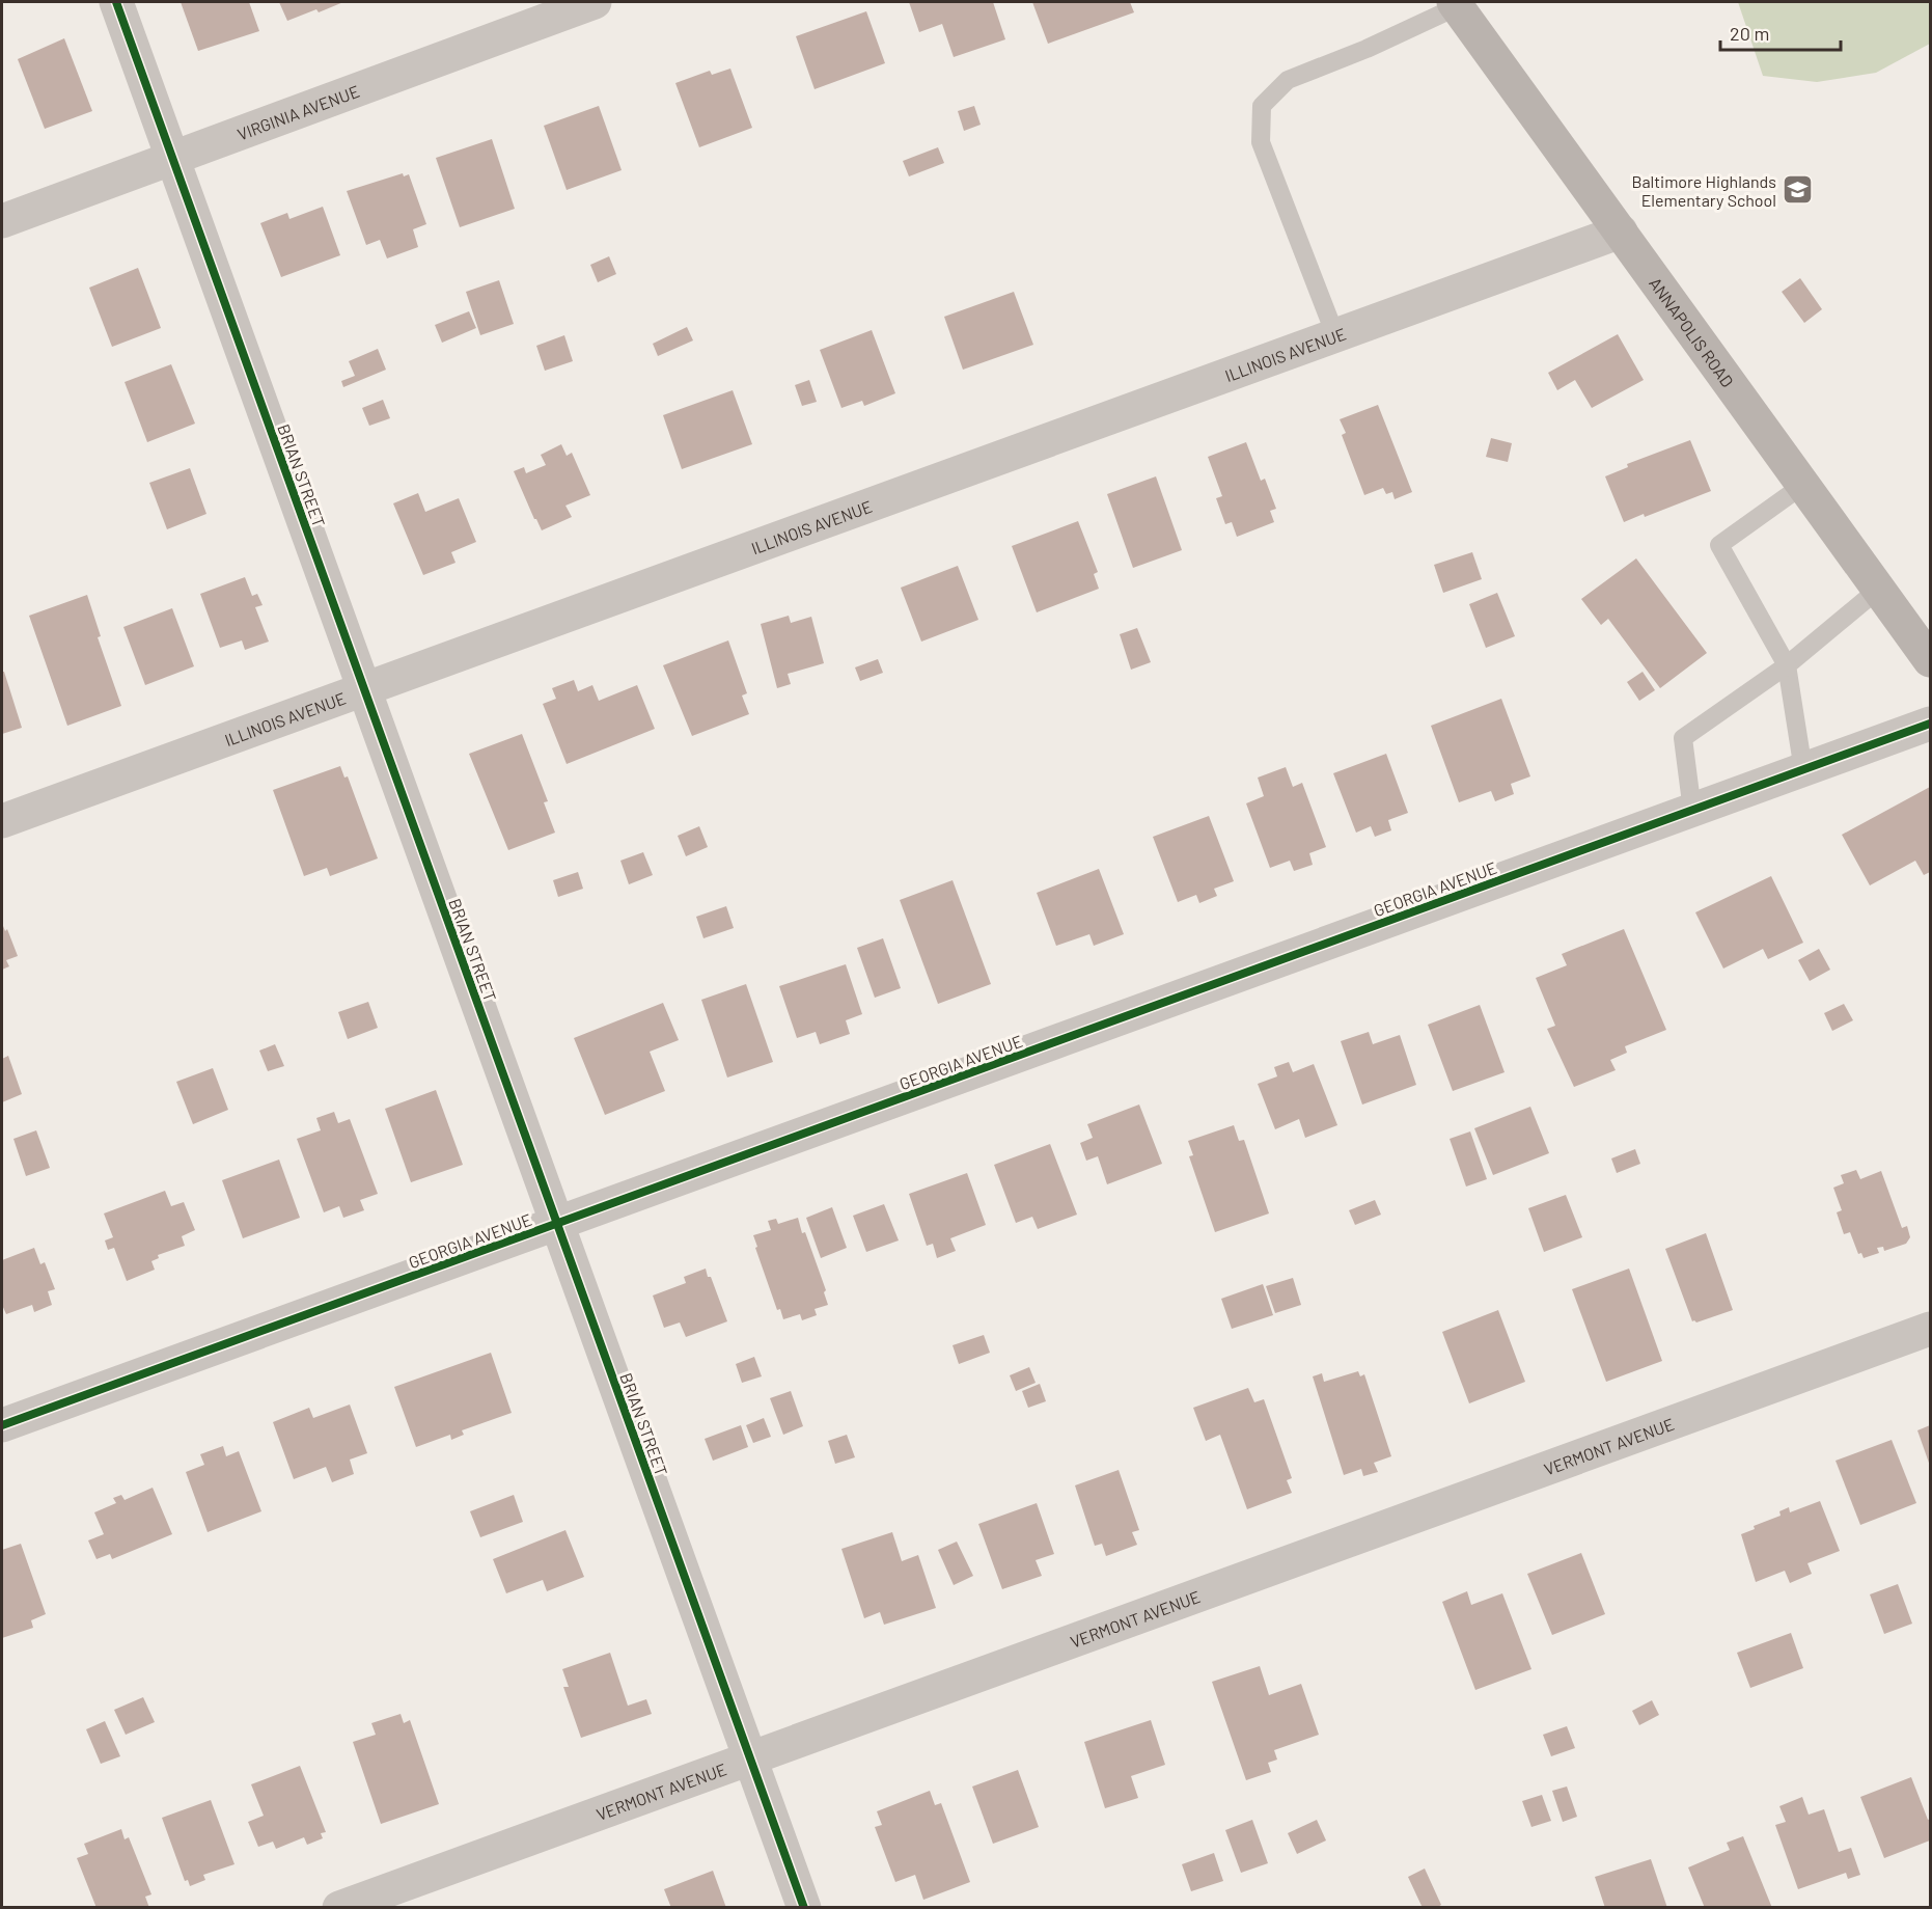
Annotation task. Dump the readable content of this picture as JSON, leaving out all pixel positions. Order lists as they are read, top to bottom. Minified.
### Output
{"streets":{"main road":["ANNAPOLIS ROAD"],"street":["VIRGINIA AVENUE","ILLINOIS AVENUE","BRIAN STREET","GEORGIA AVENUE","VERMONT AVENUE"]},"crossings":[["VIRGINIA AVENUE","BRIAN STREET"],["ANNAPOLIS ROAD","ILLINOIS AVENUE"],["ILLINOIS AVENUE","BRIAN STREET"],["BRIAN STREET","GEORGIA AVENUE"],["BRIAN STREET","VERMONT AVENUE"]],"places":{"school or university":["Baltimore Highlands Elementary School"]},"scale_bar":"20 m"}
